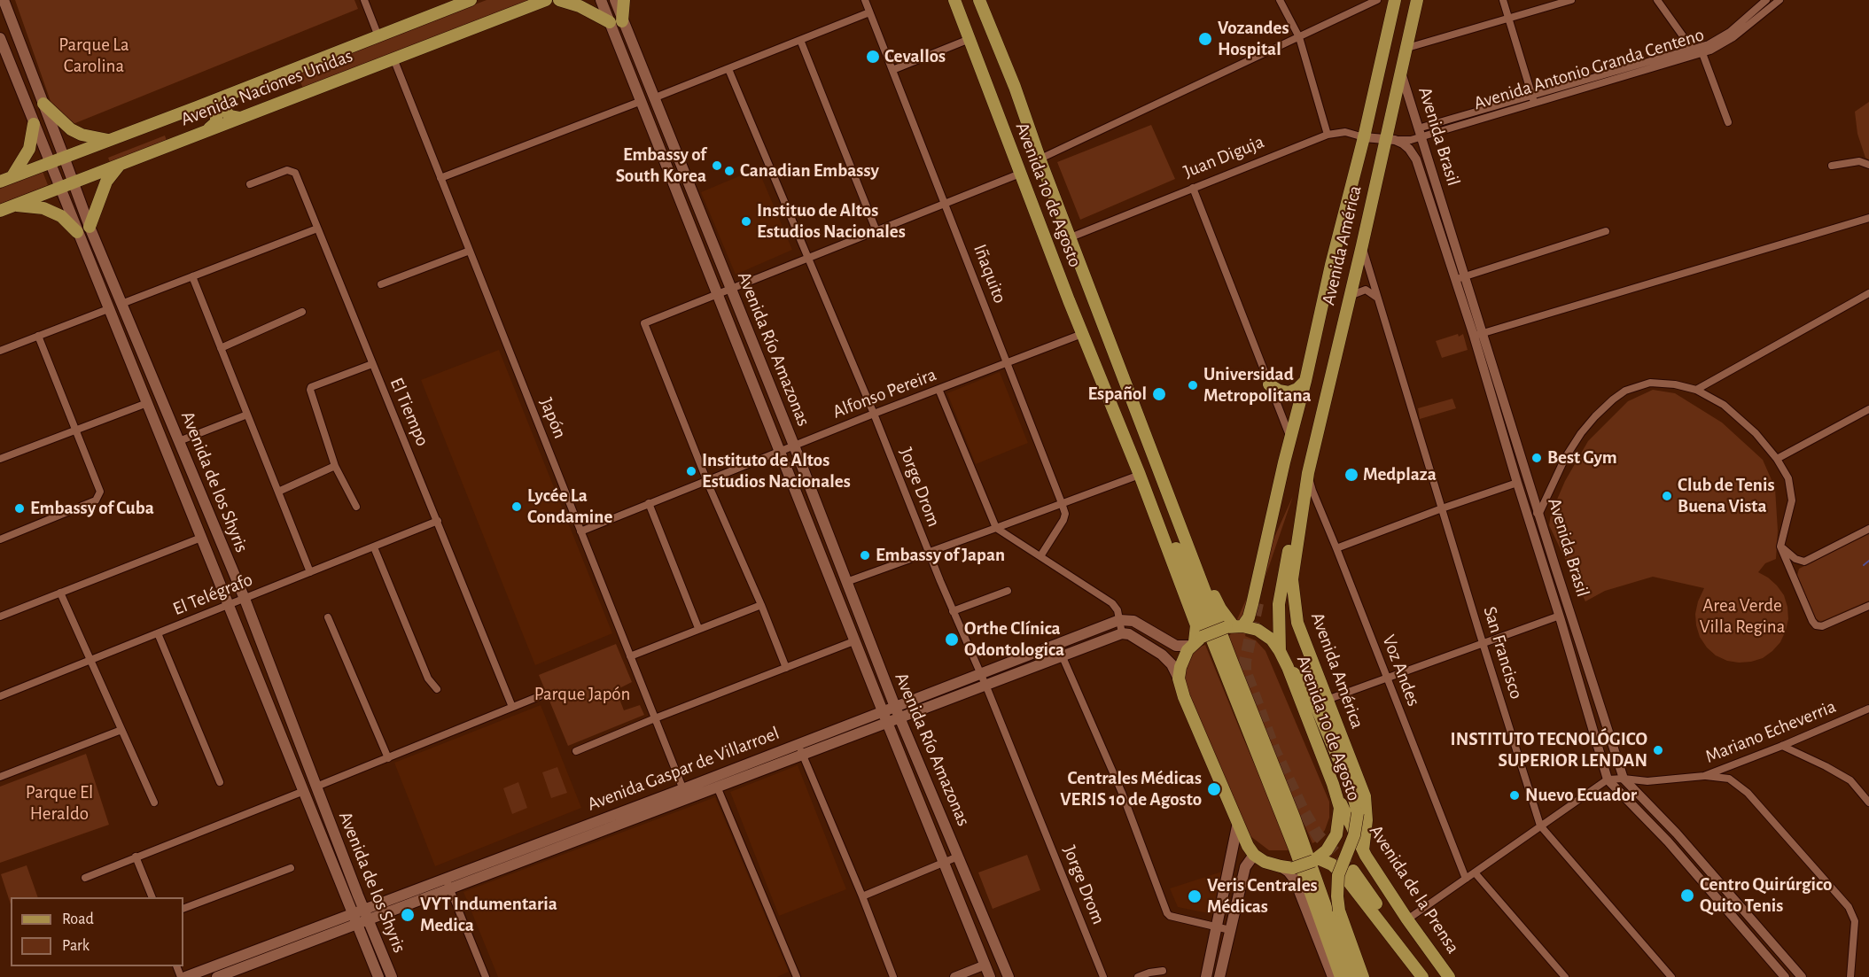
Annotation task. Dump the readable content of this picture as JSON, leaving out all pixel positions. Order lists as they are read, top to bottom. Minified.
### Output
{"streets":{"main road":["Avenida Naciones Unidas","Avenida 10 de Agosto","Avenida América","Avenida Río Amazonas","Avenida de los Shyris","Avenida Gaspar de Villarroel","Avenida de la Prensa"],"street":["Avenida Antonio Granda Centeno","Avenida Brasil","Juan Diguja","Iñaquito","Alfonso Pereira","El Tiempo","Japón","Jorge Drom","El Telégrafo","San Francisco","Voz Andes","Mariano Echeverria"]},"crossings":[["Avenida Antonio Granda Centeno","Avenida Brasil"],["Avenida Antonio Granda Centeno","Juan Diguja"],["Avenida Antonio Granda Centeno","Avenida América"],["Avenida Naciones Unidas","Japón"],["Avenida Naciones Unidas","Avenida de los Shyris"],["Avenida Brasil","Juan Diguja"],["Avenida Brasil","Avenida América"],["Avenida Brasil","Mariano Echeverria"],["Juan Diguja","Avenida 10 de Agosto"],["Juan Diguja","Avenida América"],["Avenida 10 de Agosto","Avenida América"],["Avenida 10 de Agosto","Alfonso Pereira"],["Avenida 10 de Agosto","Avenida de la Prensa"],["Avenida América","San Francisco"],["Avenida América","Voz Andes"],["Avenida América","Avenida de la Prensa"],["Iñaquito","Alfonso Pereira"],["Avenida Río Amazonas","Alfonso Pereira"],["Avenida Río Amazonas","Avenida Gaspar de Villarroel"],["Alfonso Pereira","Japón"],["Alfonso Pereira","Jorge Drom"],["El Tiempo","El Telégrafo"],["Japón","Avenida Gaspar de Villarroel"],["Avenida de los Shyris","El Telégrafo"],["Avenida de los Shyris","Avenida Gaspar de Villarroel"],["Jorge Drom","Avenida Gaspar de Villarroel"]],"parks":["Parque La Carolina","Area Verde Villa Regina","Parque Japón","Parque El Heraldo"],"places":["Vozandes Hospital","Cevallos","Embassy of South Korea","Canadian Embassy","Instituo de Altos Estudios Nacionales","Universidad Metropolitana","Español","Best Gym","Instituto de Altos Estudios Nacionales","Medplaza","Club de Tenis Buena Vista","Lycée La Condamine","Embassy of Cuba","Embassy of Japan","Orthe Clínica Odontologica","INSTITUTO TECNOLÓGICO SUPERIOR LENDAN","Centrales Médicas VERIS 10 de Agosto","Nuevo Ecuador","Centro Quirúrgico Quito Tenis","Veris Centrales Médicas","VYT Indumentaria Medica"],"legend":["Road","Park"]}
